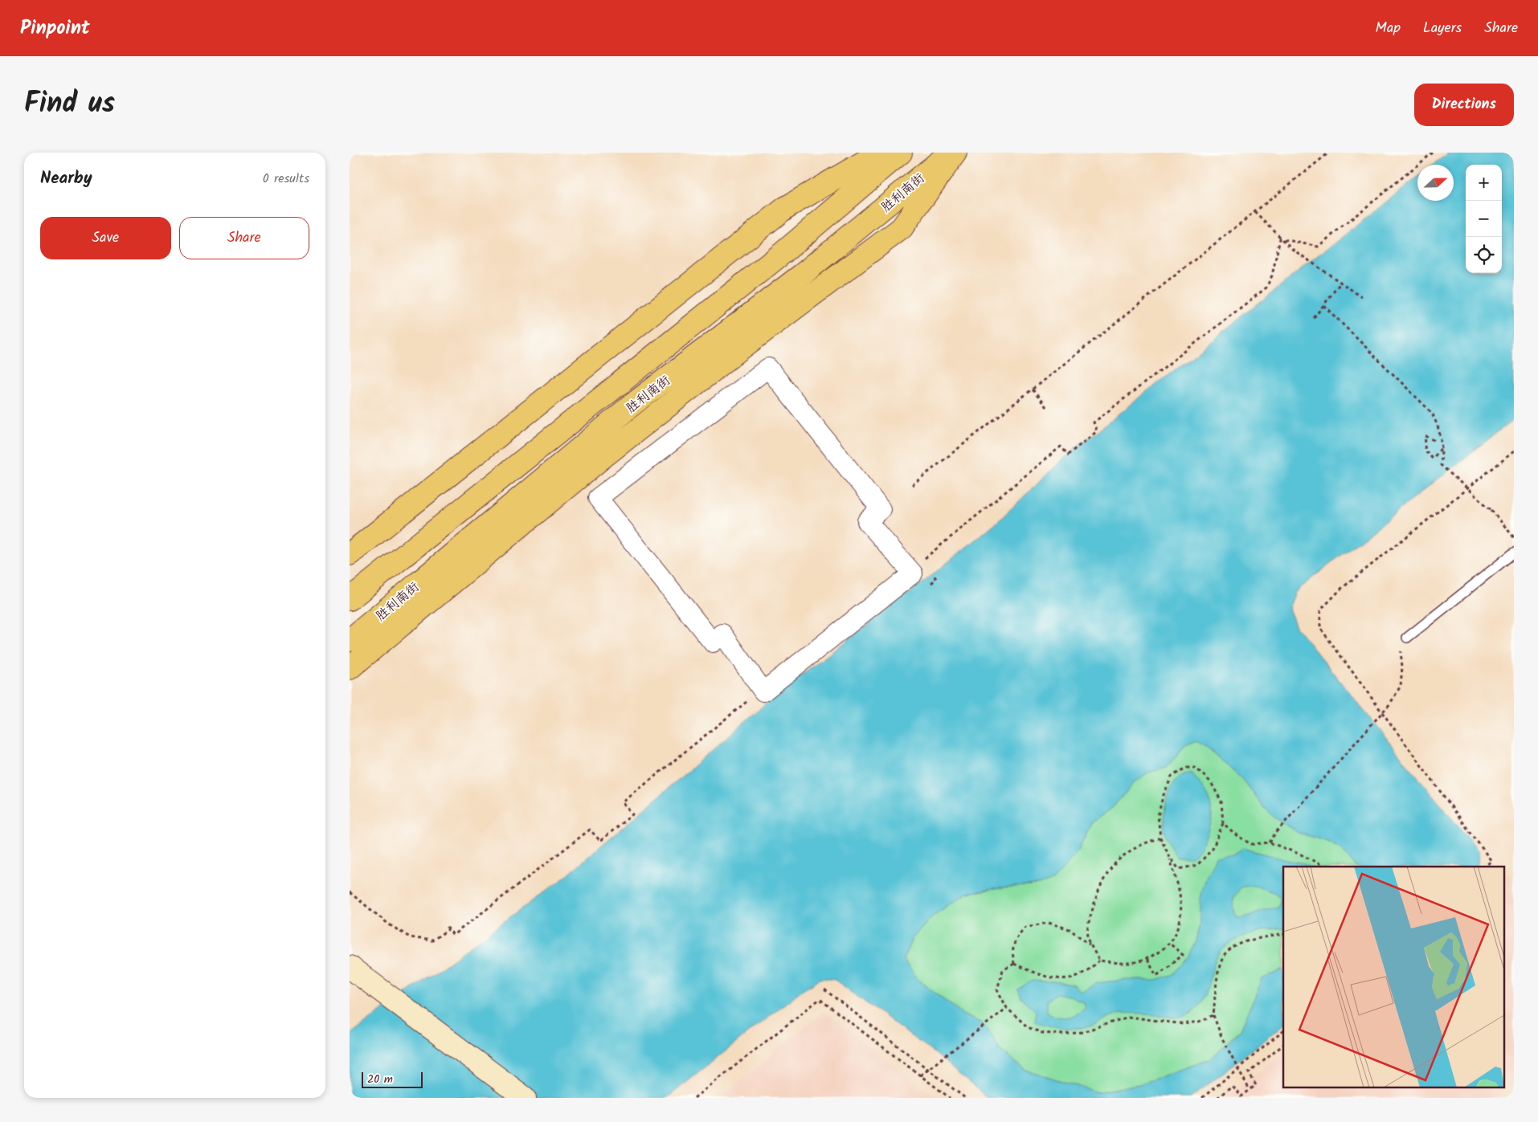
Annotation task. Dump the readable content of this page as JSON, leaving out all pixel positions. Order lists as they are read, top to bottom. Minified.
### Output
{"streets":{"highway":["胜利南街"]},"scale_bar":"20 m","north":"right","page":{"header":"Pinpoint","nav":["Map","Layers","Share"],"title":"Find us","buttons":["Directions",["Save","Share"]],"heading":["Nearby","0 results"],"map_buttons":["+","−"],"scale":"20 m"}}
